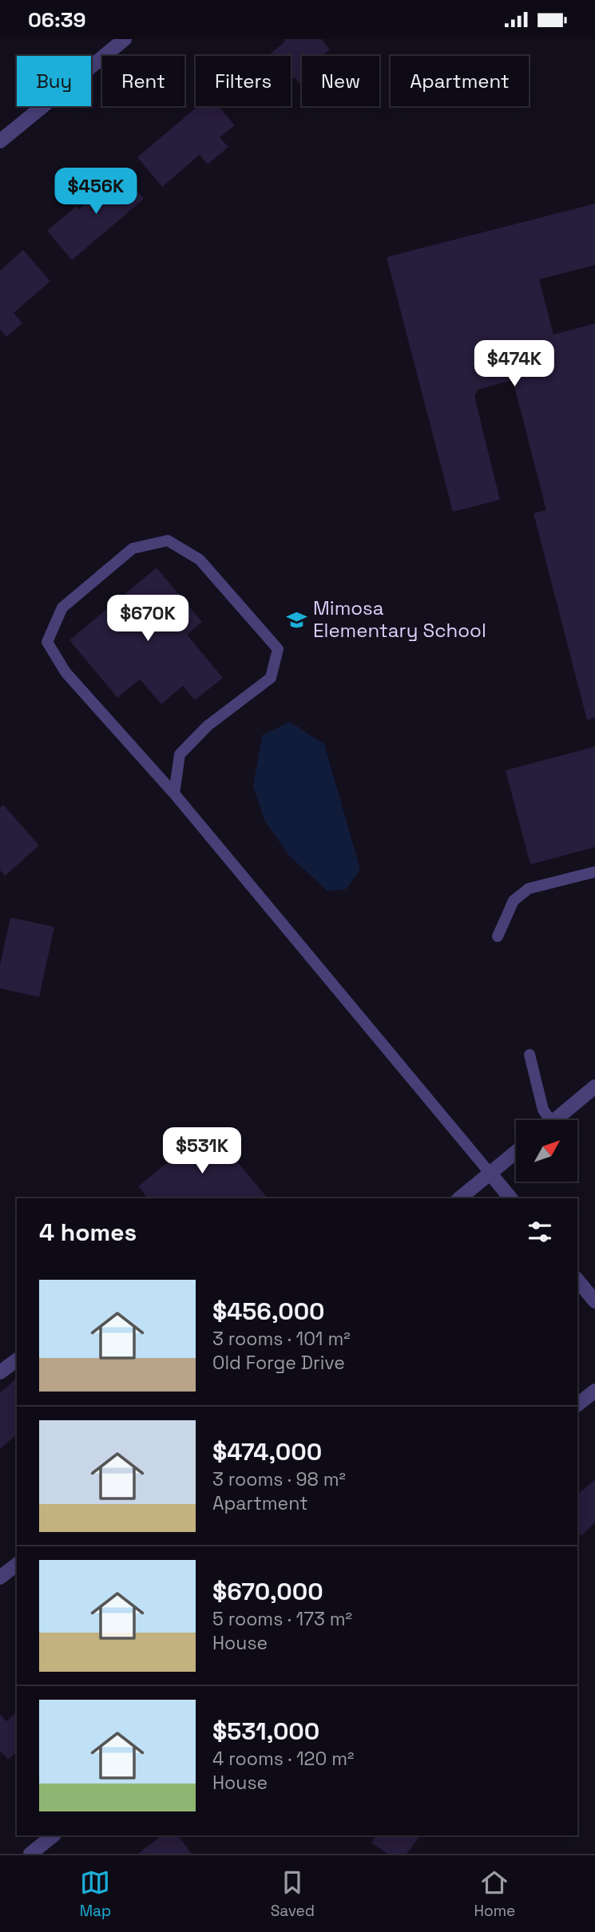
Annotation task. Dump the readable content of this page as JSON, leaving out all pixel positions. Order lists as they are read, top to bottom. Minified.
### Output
{"places":{"school or university":["Mimosa Elementary School"]},"north":"top right","page":{"status":"06:39","chip":["Buy","Rent","Filters","New","Apartment"],"price":["$456K","$474K","$670K","$531K"],"heading":"4 homes","list":[{"name":"$456,000","note":"3 rooms · 101 m² · Old Forge Drive"},{"name":"$474,000","note":"3 rooms · 98 m² · Apartment"},{"name":"$670,000","note":"5 rooms · 173 m² · House"},{"name":"$531,000","note":"4 rooms · 120 m² · House"}],"tabs":["Map","Saved","Home"]}}
